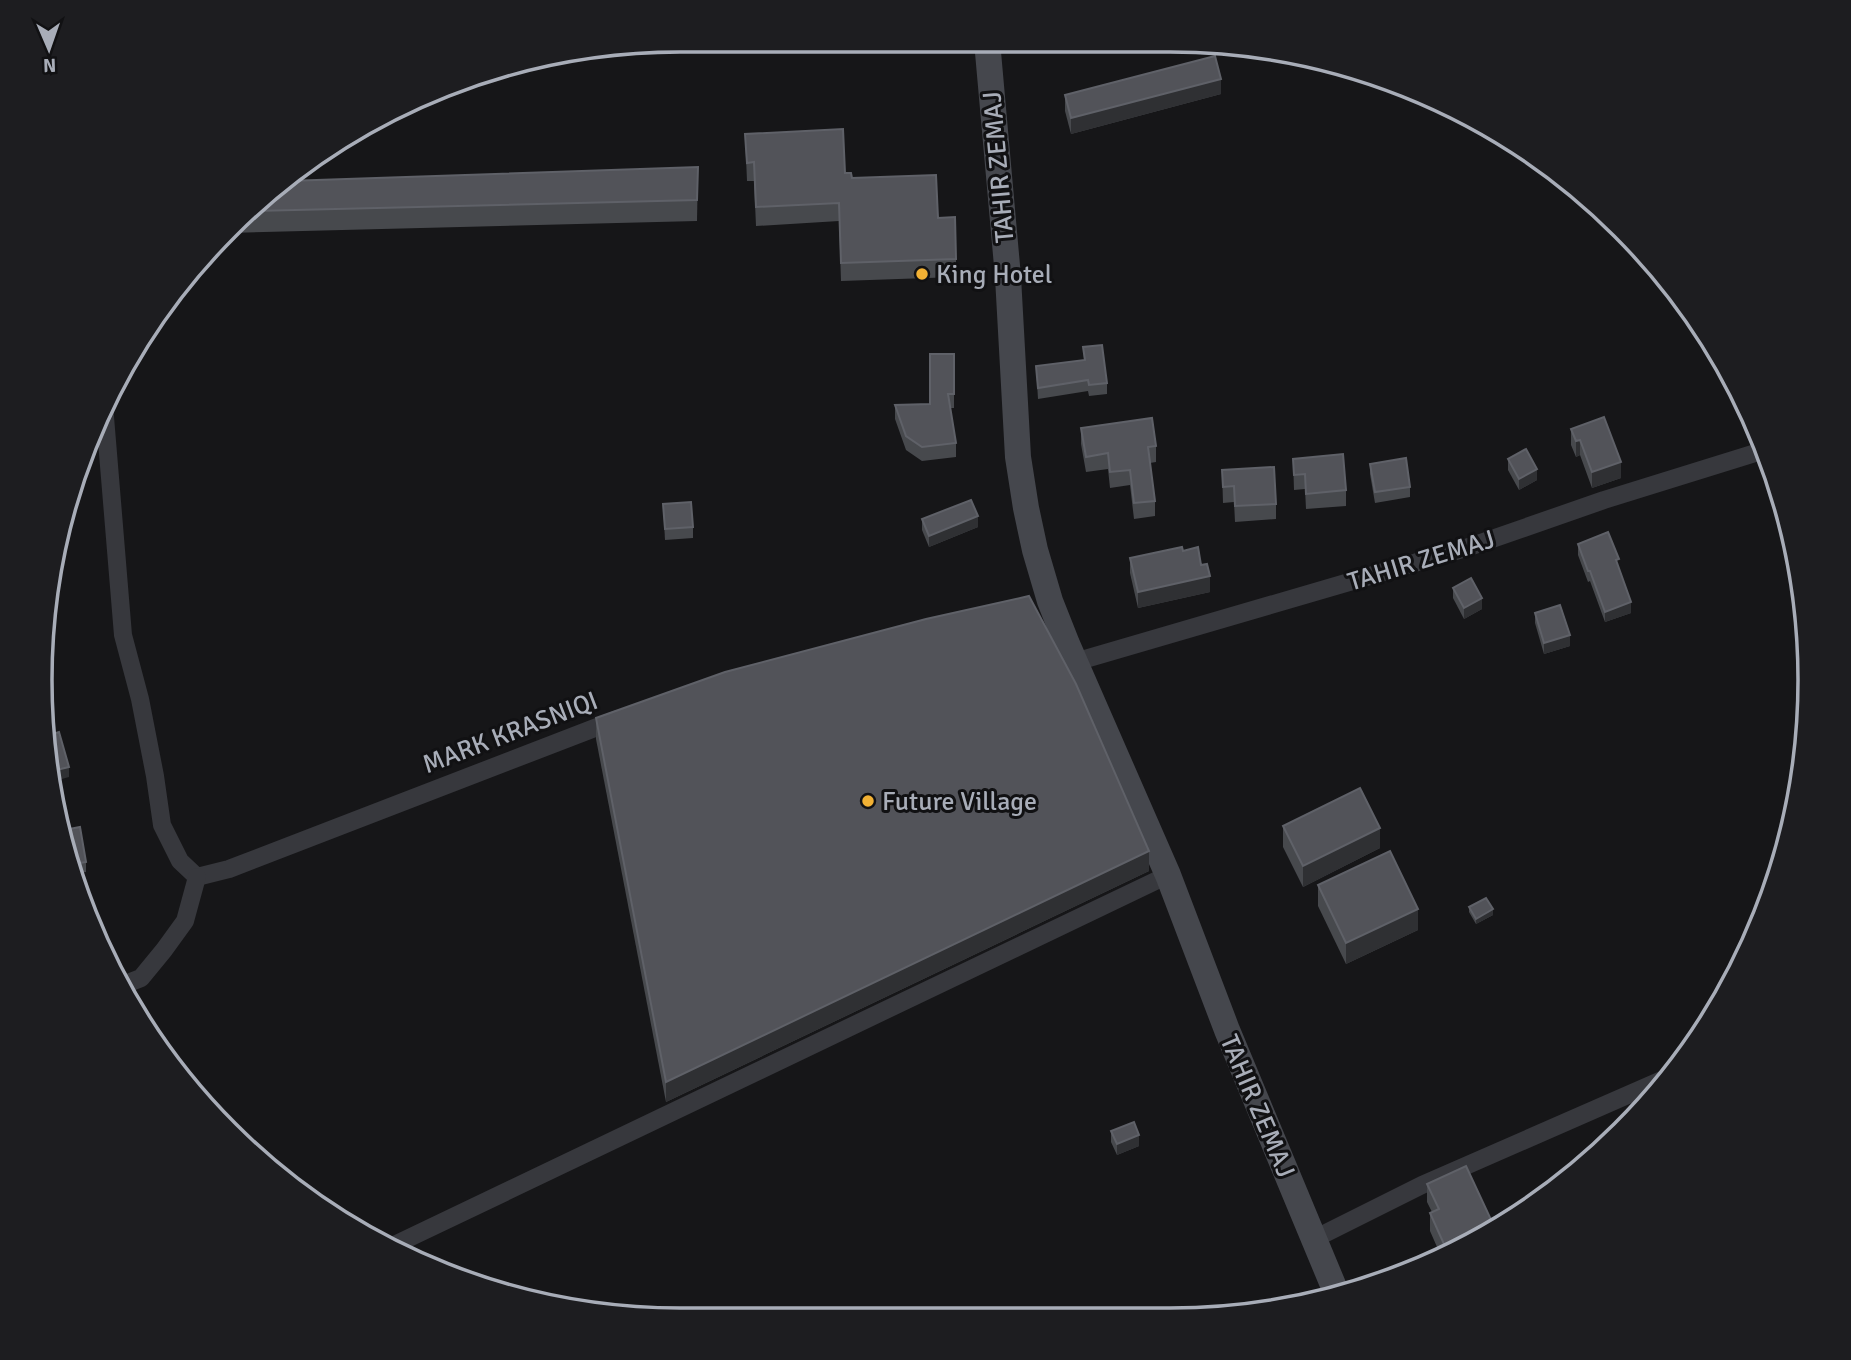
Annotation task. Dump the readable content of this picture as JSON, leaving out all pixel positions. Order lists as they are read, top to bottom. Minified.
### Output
{"streets":{"main road":["TAHIR ZEMAJ"],"street":["MARK KRASNIQI"]},"places":["King Hotel","Future Village"],"north":"bottom"}
